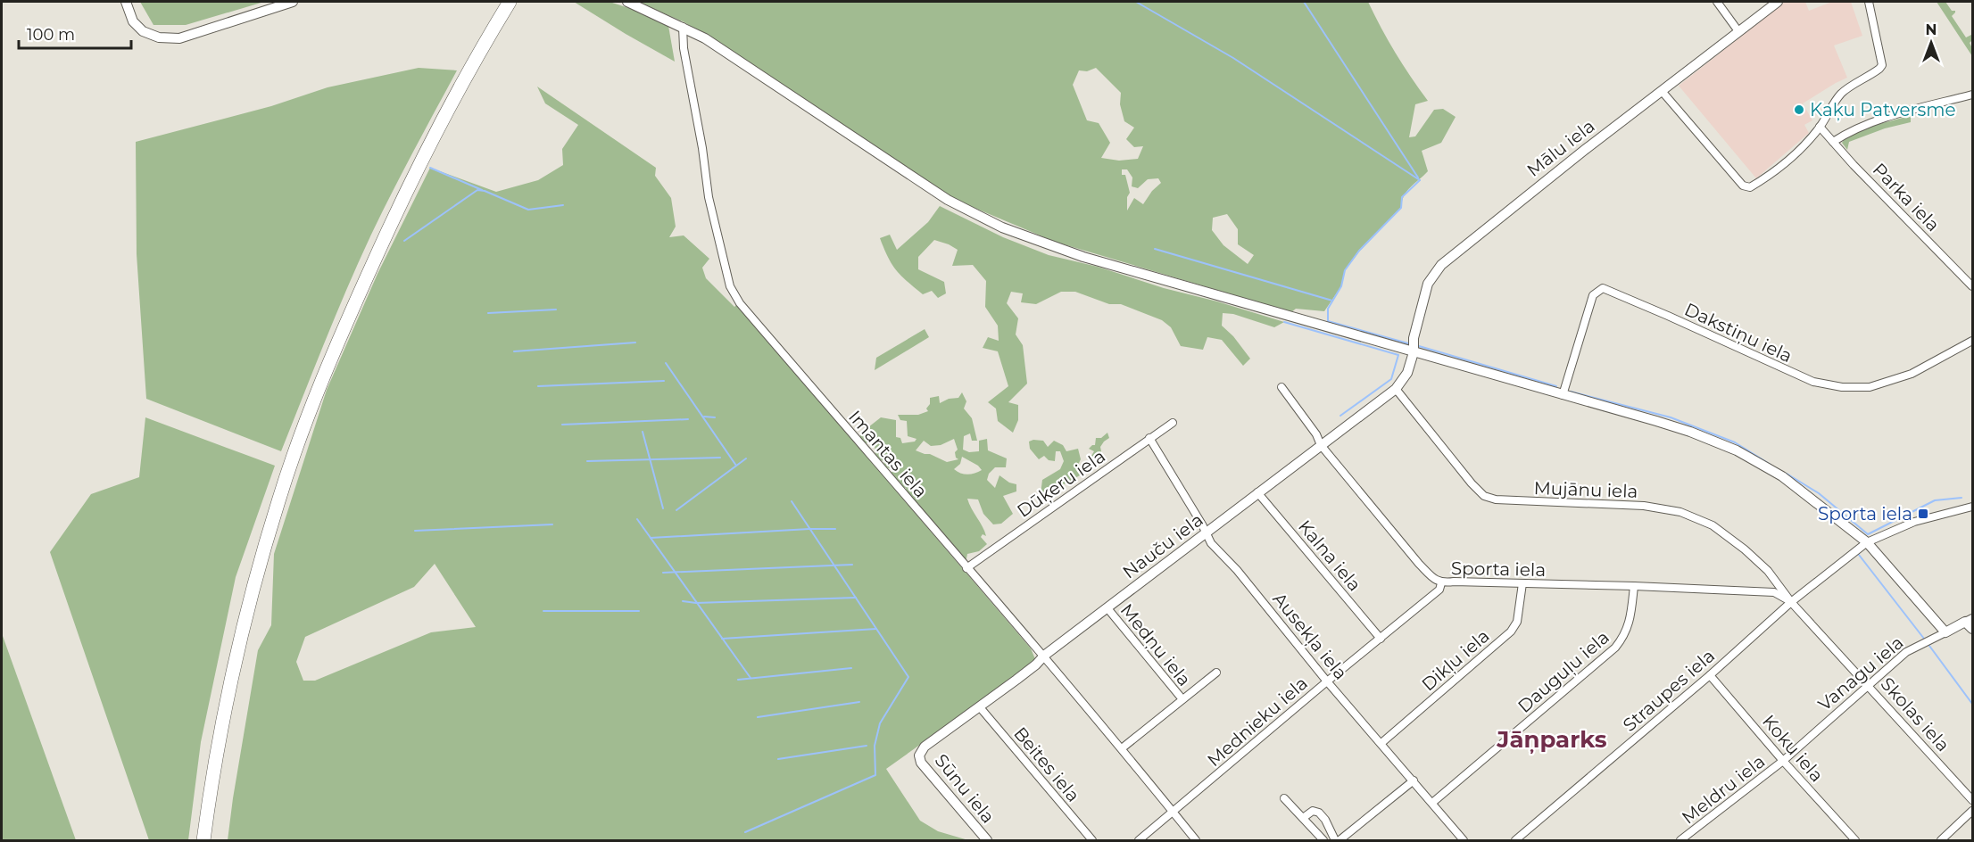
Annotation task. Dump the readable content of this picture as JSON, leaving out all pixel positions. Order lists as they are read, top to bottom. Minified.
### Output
{"streets":{"street":["Mālu iela","Parka iela","Dakstiņu iela","Imantas iela","Dūķeru iela","Mujānu iela","Nauču iela","Kalna iela","Sporta iela","Ausekļa iela","Medņu iela","Dikļu iela","Dauguļu iela","Vanagu iela","Straupes iela","Skolas iela","Mednieku iela","Koku iela","Beites iela","Sūnu iela","Meldru iela"]},"crossings":[["Mālu iela","Nauču iela"],["Imantas iela","Dūķeru iela"],["Imantas iela","Nauču iela"],["Imantas iela","Mednieku iela"],["Dūķeru iela","Ausekļa iela"],["Mujānu iela","Nauču iela"],["Mujānu iela","Sporta iela"],["Mujānu iela","Straupes iela"],["Mujānu iela","Skolas iela"],["Nauču iela","Kalna iela"],["Nauču iela","Sporta iela"],["Nauču iela","Ausekļa iela"],["Nauču iela","Medņu iela"],["Nauču iela","Beites iela"],["Nauču iela","Sūnu iela"],["Kalna iela","Mednieku iela"],["Sporta iela","Dikļu iela"],["Sporta iela","Dauguļu iela"],["Sporta iela","Straupes iela"],["Sporta iela","Skolas iela"],["Sporta iela","Mednieku iela"],["Ausekļa iela","Dikļu iela"],["Ausekļa iela","Dauguļu iela"],["Ausekļa iela","Mednieku iela"],["Vanagu iela","Skolas iela"],["Vanagu iela","Koku iela"],["Vanagu iela","Meldru iela"],["Straupes iela","Skolas iela"],["Straupes iela","Koku iela"],["Koku iela","Meldru iela"]],"districts":["Jāņparks"],"places":{"other":["Kaķu Patversme"],"transit":["Sporta iela"]},"scale_bar":"100 m","north":"top"}
